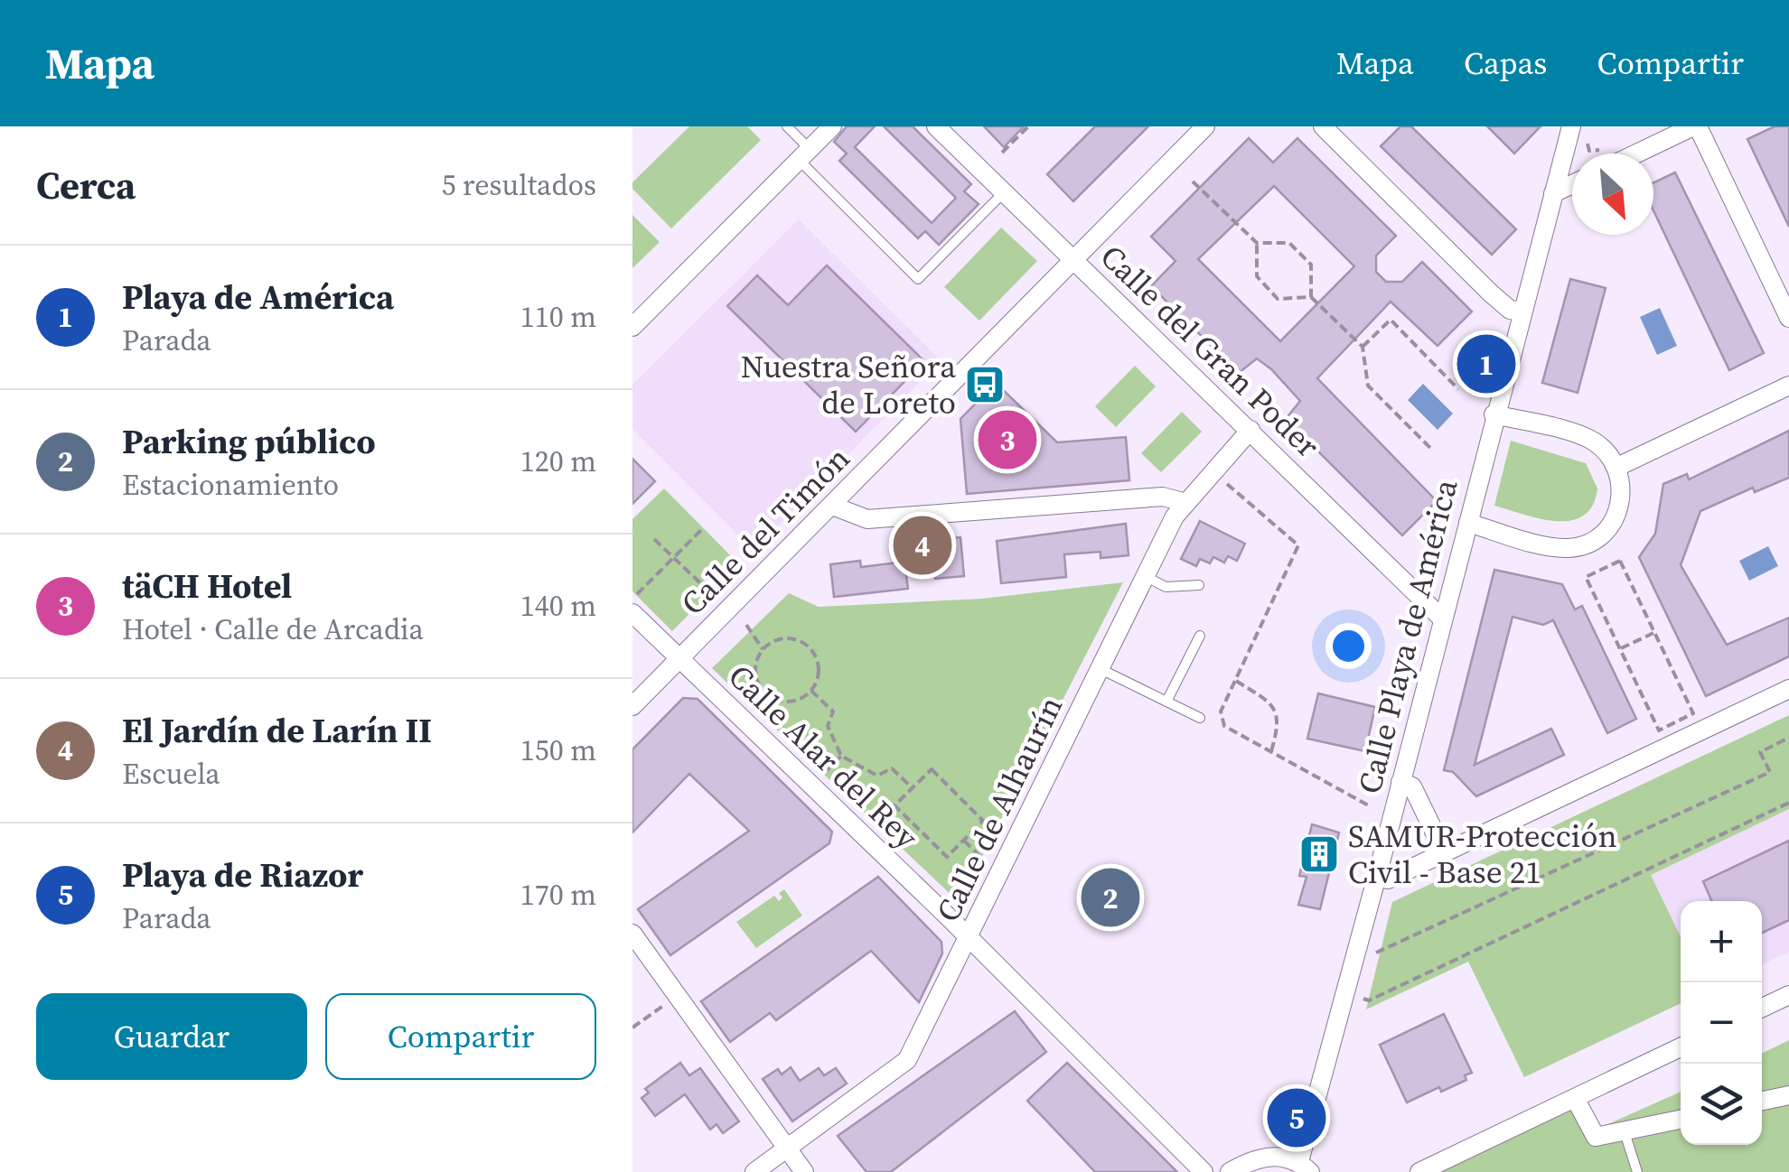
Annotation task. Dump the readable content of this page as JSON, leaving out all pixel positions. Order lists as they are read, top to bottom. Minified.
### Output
{"streets":{"street":["Calle del Gran Poder","Calle del Timón","Calle Playa de América","Calle Alar del Rey","Calle de Alhaurín"]},"crossings":[["Calle del Gran Poder","Calle del Timón"],["Calle del Gran Poder","Calle Playa de América"],["Calle del Gran Poder","Calle de Alhaurín"],["Calle del Timón","Calle Alar del Rey"],["Calle Alar del Rey","Calle de Alhaurín"]],"places":{"bus stop":["Nuestra Señora de Loreto"],"building":["SAMUR-Protección Civil - Base 21"]},"north":"bottom right","page":{"header":"Mapa","nav":["Mapa","Capas","Compartir"],"heading":["Cerca","5 resultados"],"list":[{"mark":"1","name":"Playa de América","note":"Parada","value":"110 m"},{"mark":"2","name":"Parking público","note":"Estacionamiento","value":"120 m"},{"mark":"3","name":"täCH Hotel","note":"Hotel · Calle de Arcadia","value":"140 m"},{"mark":"4","name":"El Jardín de Larín II","note":"Escuela","value":"150 m"},{"mark":"5","name":"Playa de Riazor","note":"Parada","value":"170 m"}],"pins":["1","3","4","2","5"],"map_buttons":["+","−"],"buttons":["Guardar","Compartir"]}}
